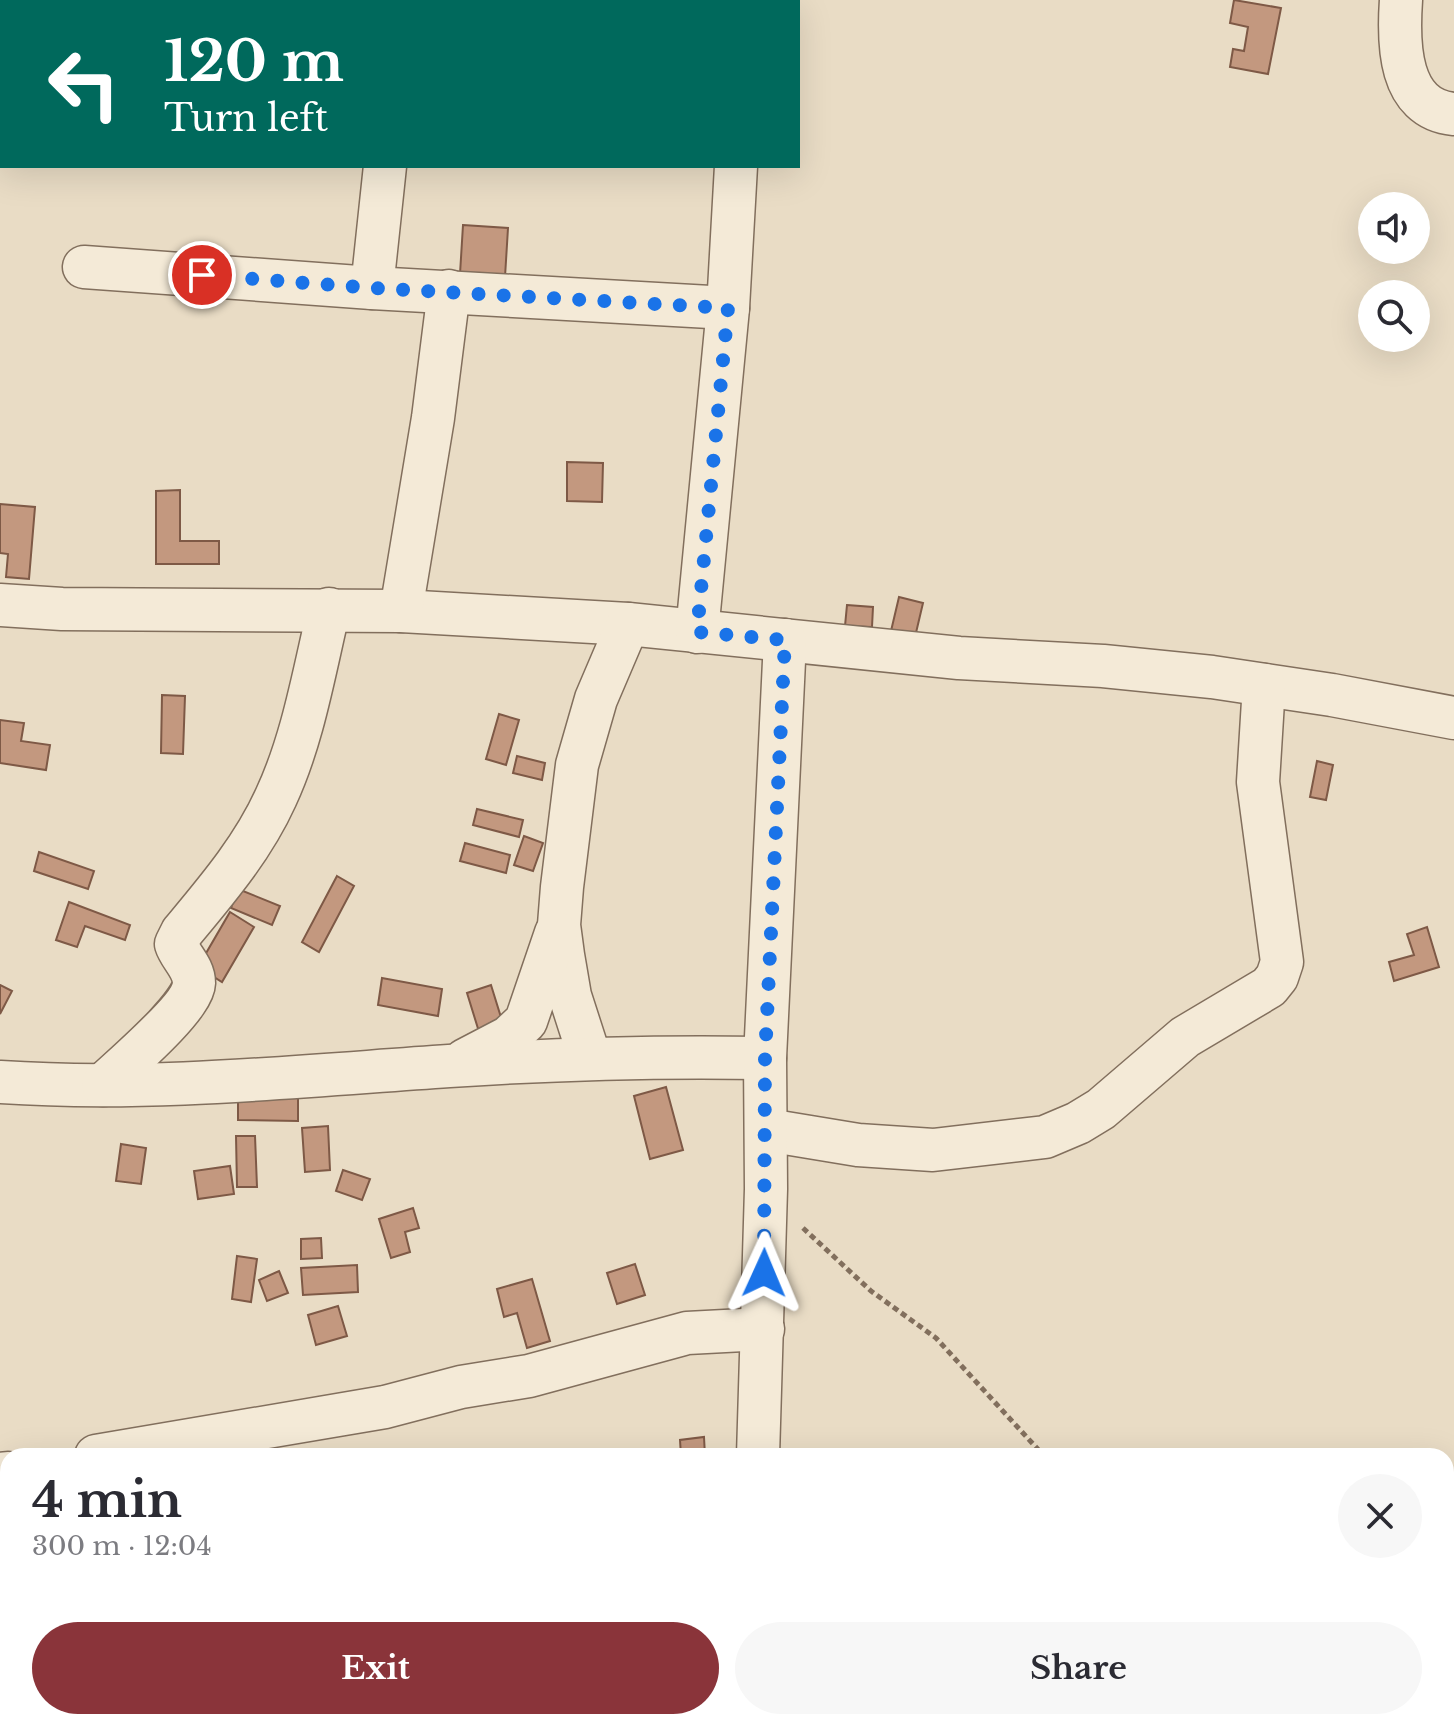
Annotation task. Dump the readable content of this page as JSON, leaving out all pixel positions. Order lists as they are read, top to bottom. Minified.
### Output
{"page":{"turn":["120 m","Turn left"],"heading":["4 min","300 m · 12:04"],"buttons":["Exit","Share"]}}
